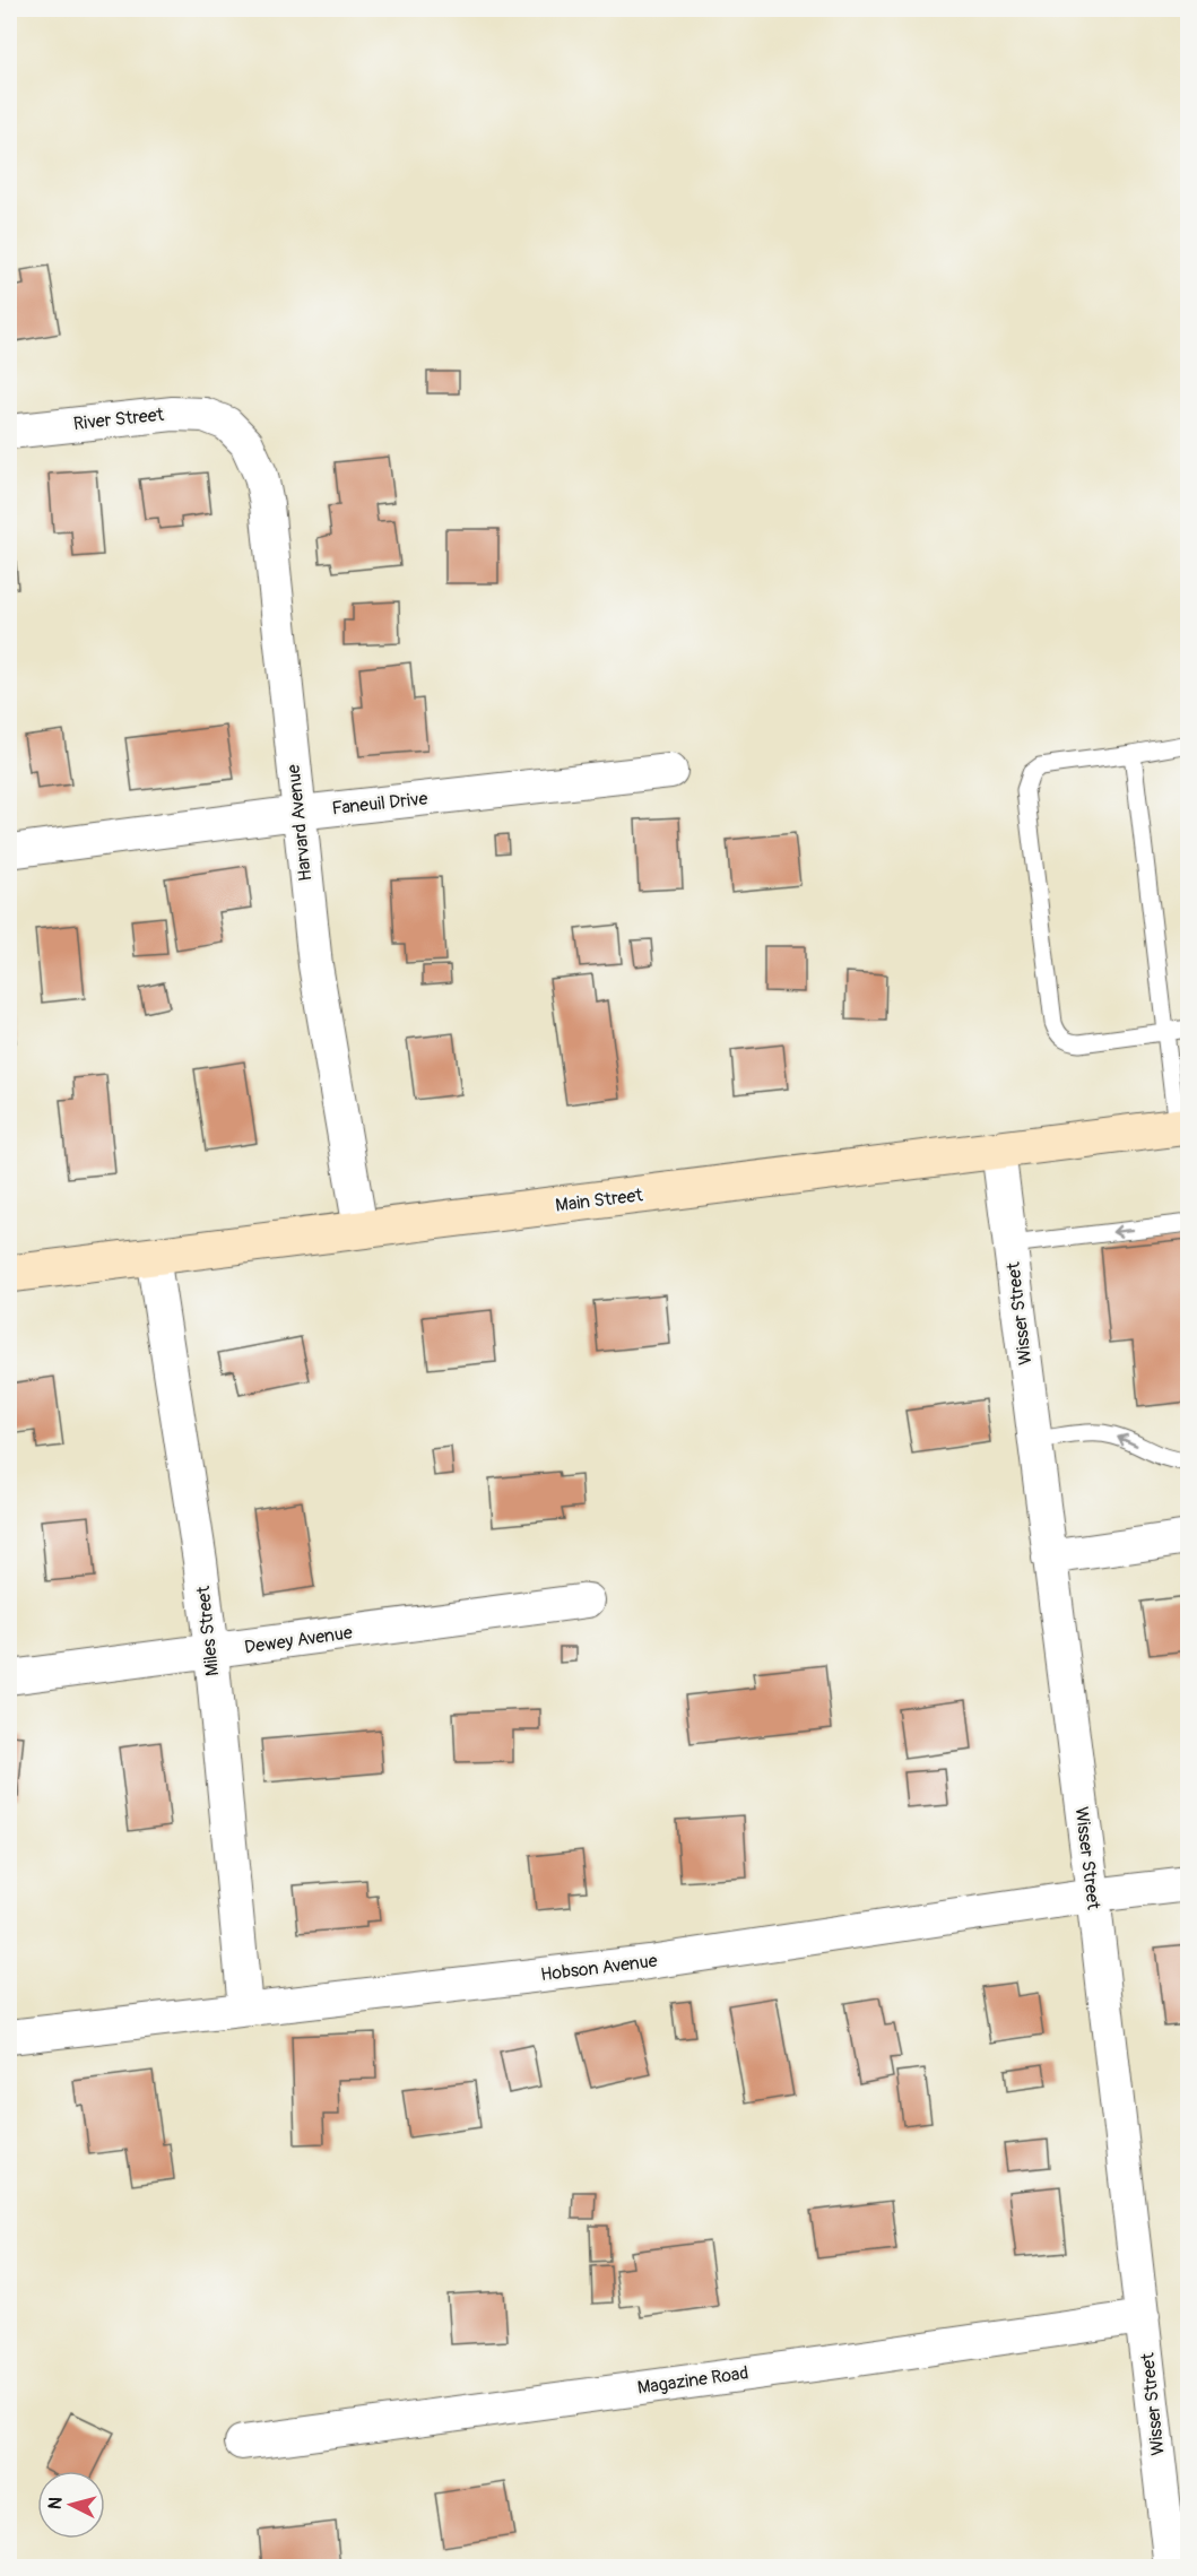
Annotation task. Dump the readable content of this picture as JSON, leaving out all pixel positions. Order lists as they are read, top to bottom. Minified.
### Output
{"streets":{"main road":["Main Street"],"street":["River Street","Faneuil Drive","Harvard Avenue","Wisser Street","Miles Street","Dewey Avenue","Hobson Avenue","Magazine Road"]},"crossings":[["River Street","Harvard Avenue"],["Faneuil Drive","Harvard Avenue"],["Harvard Avenue","Main Street"],["Main Street","Wisser Street"],["Main Street","Miles Street"],["Wisser Street","Hobson Avenue"],["Wisser Street","Magazine Road"],["Miles Street","Dewey Avenue"],["Miles Street","Hobson Avenue"]],"north":"left"}
